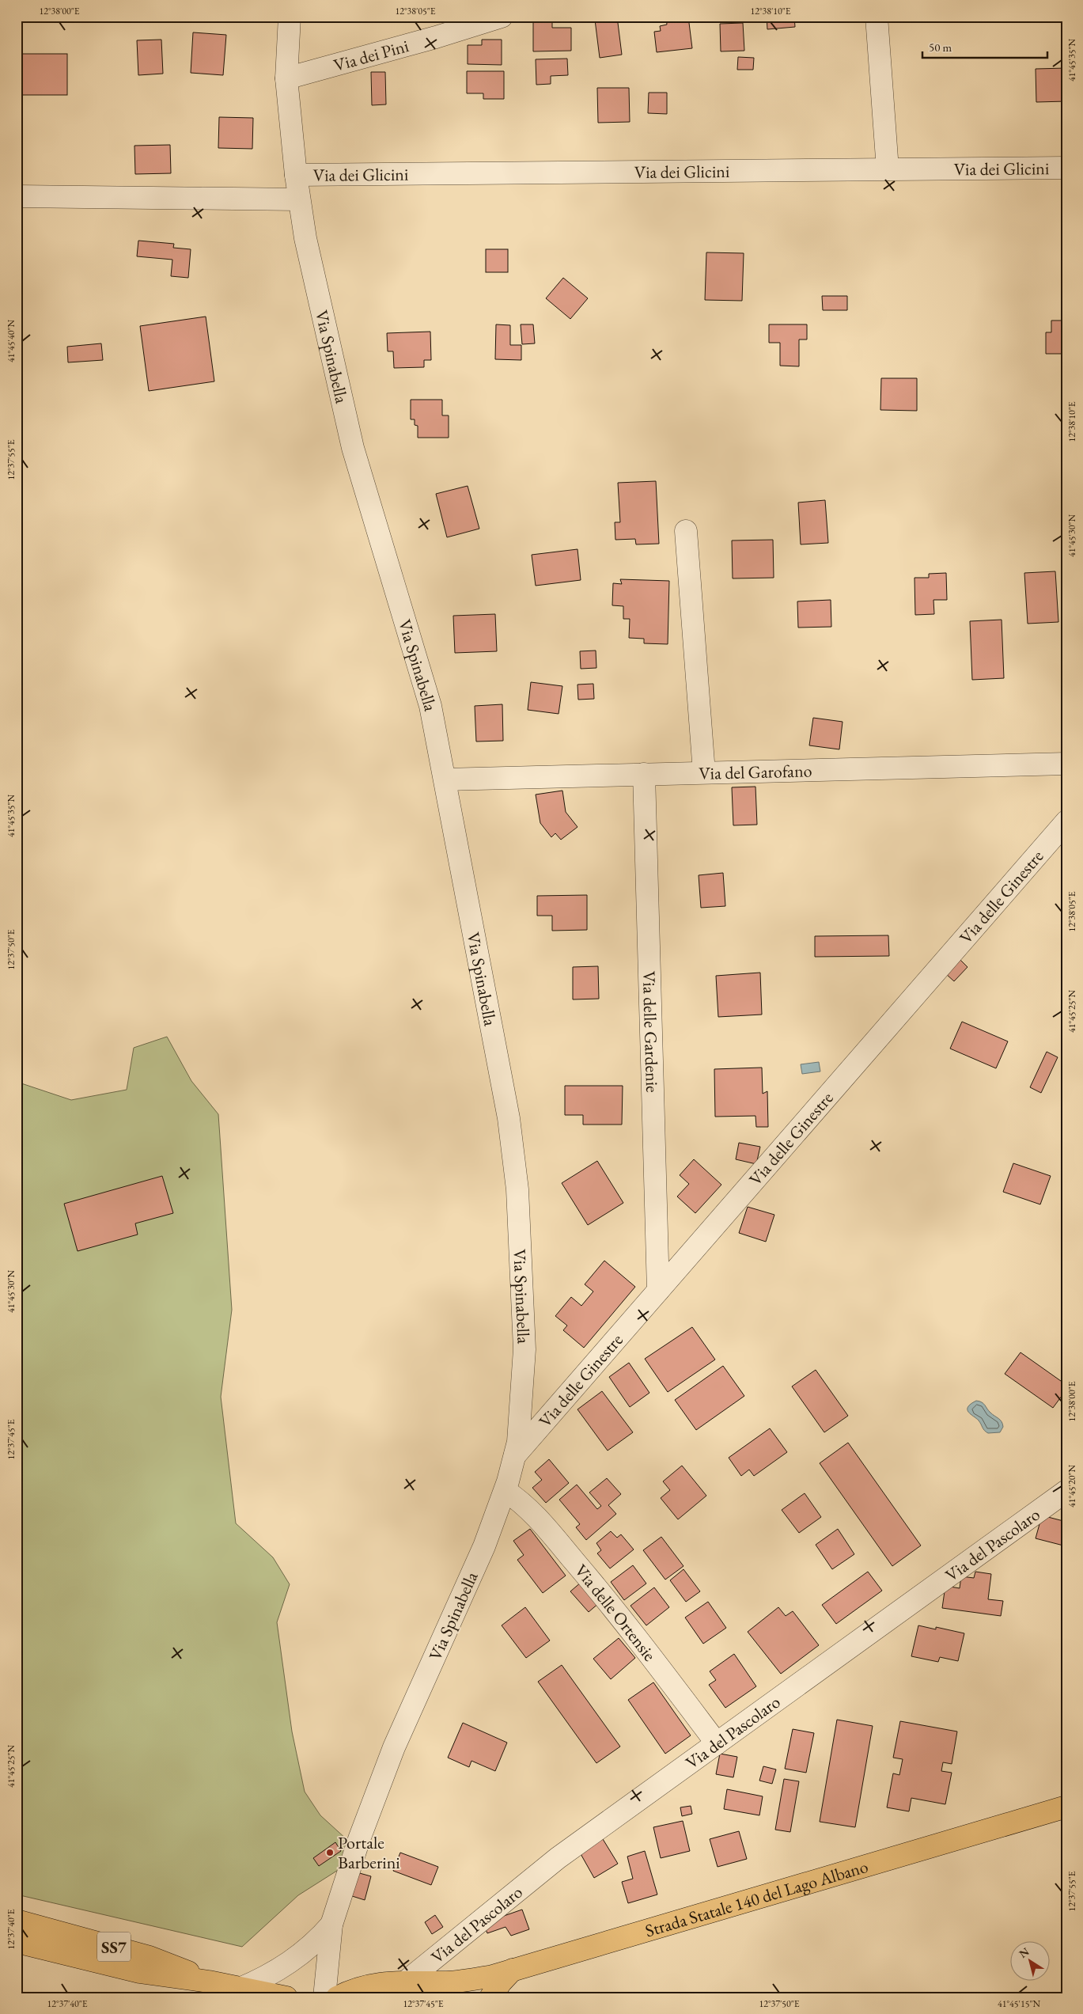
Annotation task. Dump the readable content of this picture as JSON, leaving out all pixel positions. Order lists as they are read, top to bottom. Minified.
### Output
{"streets":{"main road":["Strada Statale 140 del Lago Albano","SS7"],"street":["Via dei Pini","Via dei Glicini","Via Spinabella","Via del Garofano","Via delle Ginestre","Via delle Gardenie","Via del Pascolaro","Via delle Ortensie"]},"crossings":[["Via dei Pini","Via Spinabella"],["Via dei Glicini","Via Spinabella"],["Via Spinabella","Via del Garofano"],["Via Spinabella","Via delle Ginestre"],["Via Spinabella","Via delle Ortensie"],["Via Spinabella","SS7"],["Via del Garofano","Via delle Gardenie"],["Via delle Ginestre","Via delle Gardenie"],["Via del Pascolaro","Via delle Ortensie"],["Via del Pascolaro","Strada Statale 140 del Lago Albano"]],"places":["Portale Barberini"],"scale_bar":"50 m","north":"top left","coordinates":["12°38'00\"E","12°38'05\"E","12°38'10\"E","41°45'35\"N","41°45'40\"N","12°37'55\"E","41°45'30\"N","12°37'50\"E","41°45'25\"N","12°37'45\"E","41°45'20\"N","12°37'40\"E","41°45'15\"N"]}
